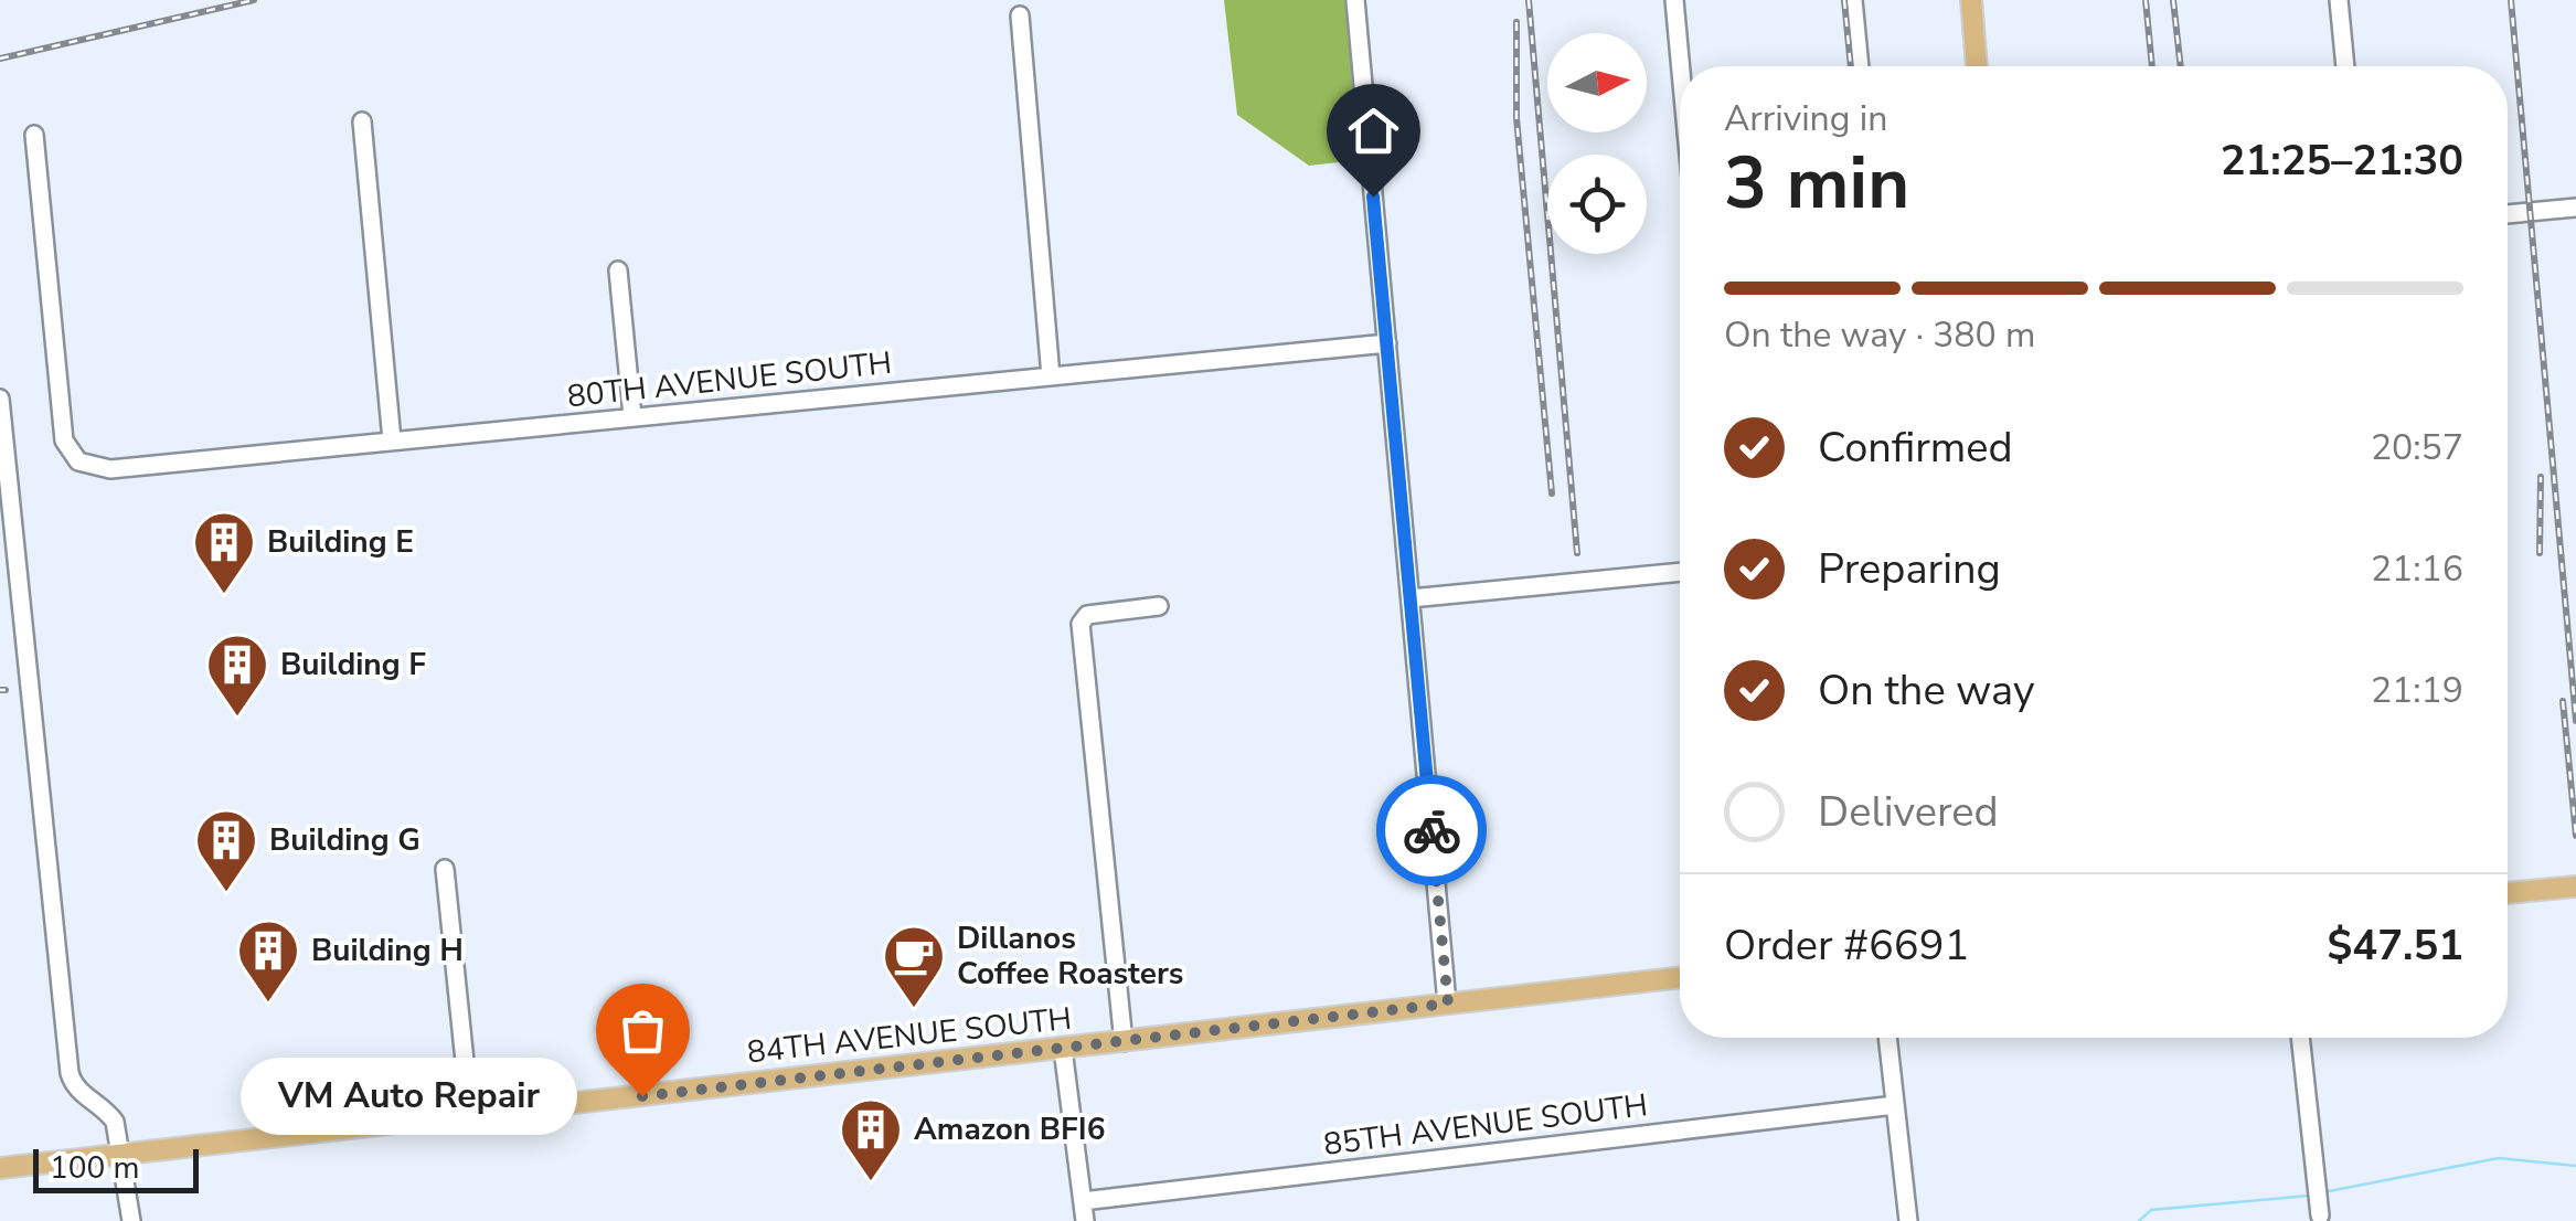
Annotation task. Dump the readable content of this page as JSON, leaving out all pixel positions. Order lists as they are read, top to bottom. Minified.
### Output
{"streets":{"main road":["84TH AVENUE SOUTH"],"street":["80TH AVENUE SOUTH","85TH AVENUE SOUTH"]},"places":{"building":["Building E","Building F","Building G","Building H","Amazon BFI6"],"cafe":["Dillanos Coffee Roasters"],"other":["VM Auto Repair"]},"scale_bar":"100 m","north":"right","page":{"heading":["3 min","Arriving in","21:25–21:30"],"panel":["Order #6691","$47.51"],"bar":"On the way · 380 m","list":[["Confirmed","20:57"],["Preparing","21:16"],["On the way","21:19"],"Delivered"],"bubble":"VM Auto Repair","scale":"100 m"}}
